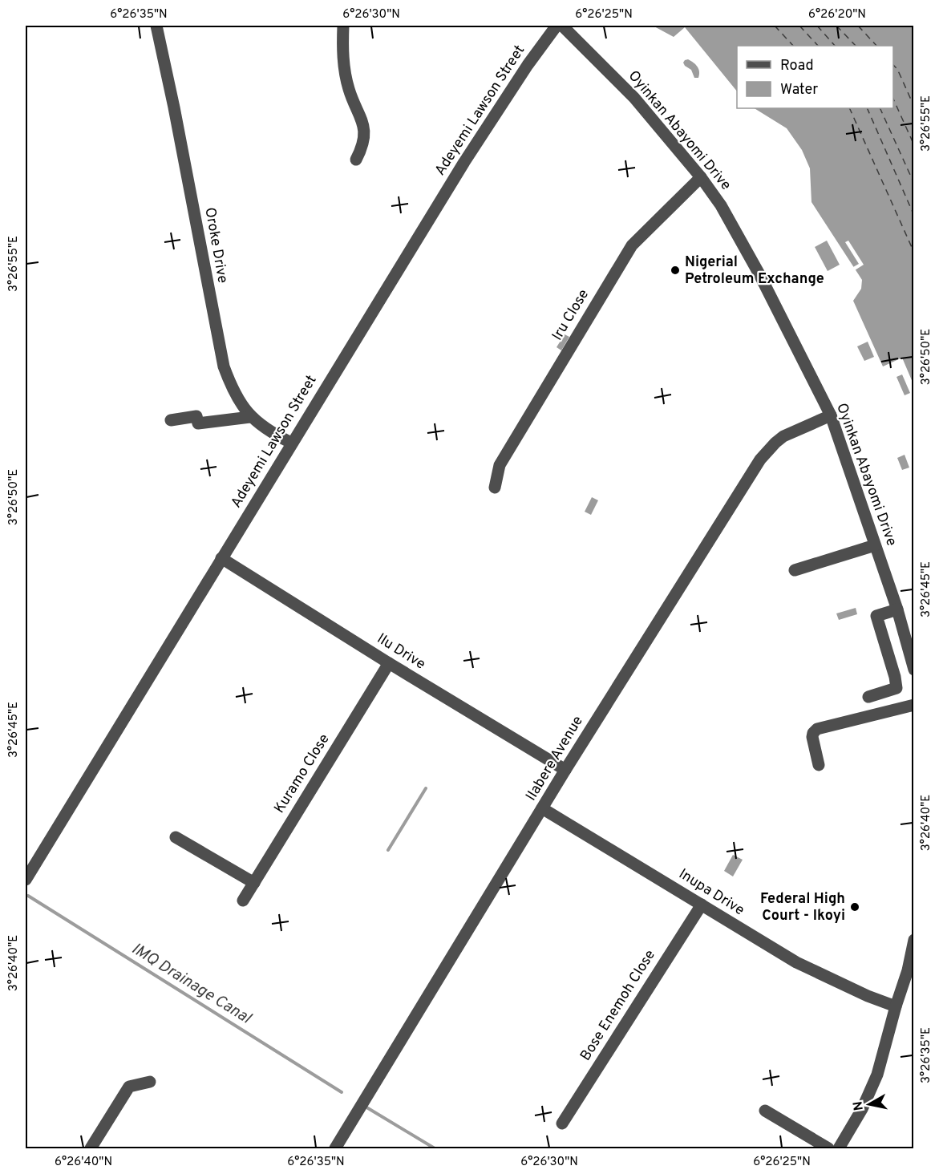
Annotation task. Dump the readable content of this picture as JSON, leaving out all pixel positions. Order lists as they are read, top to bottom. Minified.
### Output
{"streets":{"street":["Adeyemi Lawson Street","Oyinkan Abayomi Drive","Oroke Drive","Iru Close","Ilu Drive","Ilabere Avenue","Kuramo Close","Inupa Drive","Bose Enemoh Close"]},"crossings":[["Adeyemi Lawson Street","Oroke Drive"],["Adeyemi Lawson Street","Ilu Drive"],["Oyinkan Abayomi Drive","Iru Close"],["Oyinkan Abayomi Drive","Ilabere Avenue"],["Ilu Drive","Ilabere Avenue"],["Ilu Drive","Kuramo Close"],["Ilabere Avenue","Inupa Drive"],["Inupa Drive","Bose Enemoh Close"]],"water":["IMQ Drainage Canal"],"places":["Nigerial Petroleum Exchange","Federal High Court - Ikoyi"],"legend":["Road","Water"],"north":"left","coordinates":["6°26'35\"N","6°26'30\"N","6°26'25\"N","6°26'20\"N","3°26'55\"E","3°26'50\"E","3°26'45\"E","3°26'40\"E","3°26'35\"E","6°26'40\"N"]}
